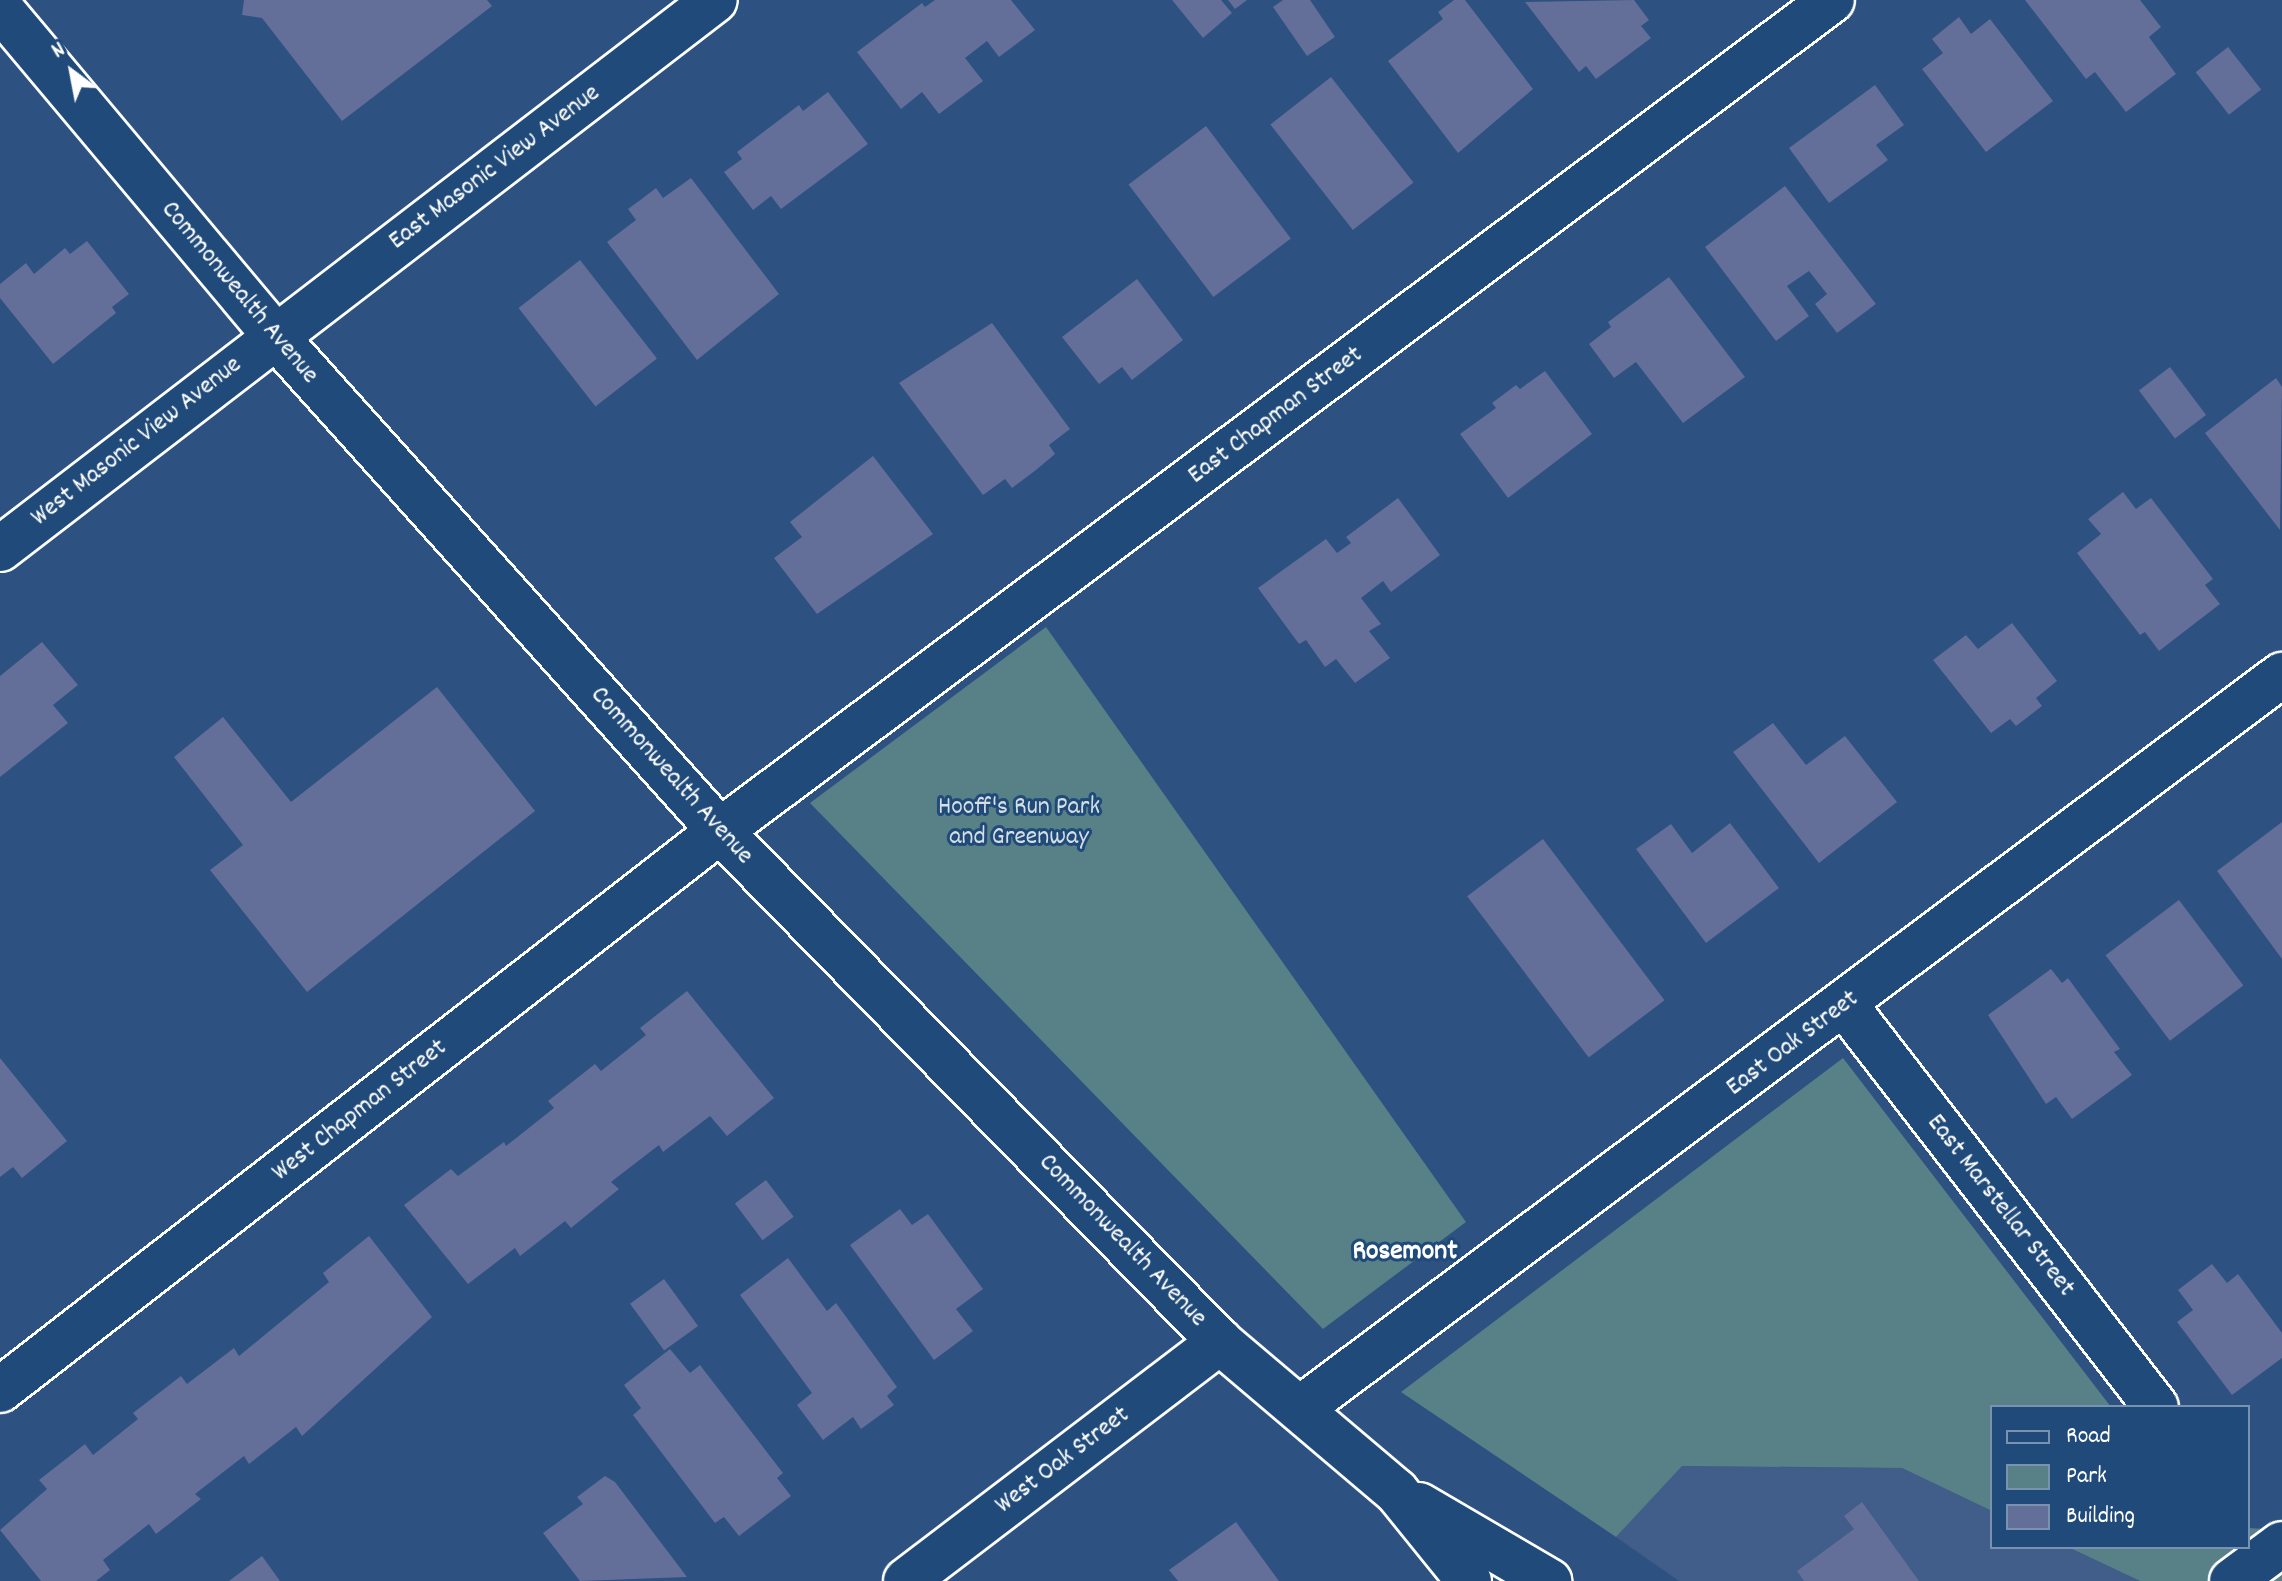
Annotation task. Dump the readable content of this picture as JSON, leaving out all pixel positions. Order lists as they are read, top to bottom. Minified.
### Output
{"streets":{"street":["East Masonic View Avenue","Commonwealth Avenue","East Chapman Street","West Masonic View Avenue","East Oak Street","West Chapman Street","East Marstellar Street","West Oak Street"]},"crossings":[["East Masonic View Avenue","Commonwealth Avenue"],["East Masonic View Avenue","West Masonic View Avenue"],["Commonwealth Avenue","East Chapman Street"],["Commonwealth Avenue","West Masonic View Avenue"],["Commonwealth Avenue","East Oak Street"],["Commonwealth Avenue","West Chapman Street"],["Commonwealth Avenue","West Oak Street"],["East Chapman Street","West Chapman Street"],["East Oak Street","East Marstellar Street"]],"districts":["Rosemont"],"parks":["Hooff's Run Park and Greenway"],"legend":["Road","Park","Building"],"north":"top left"}
